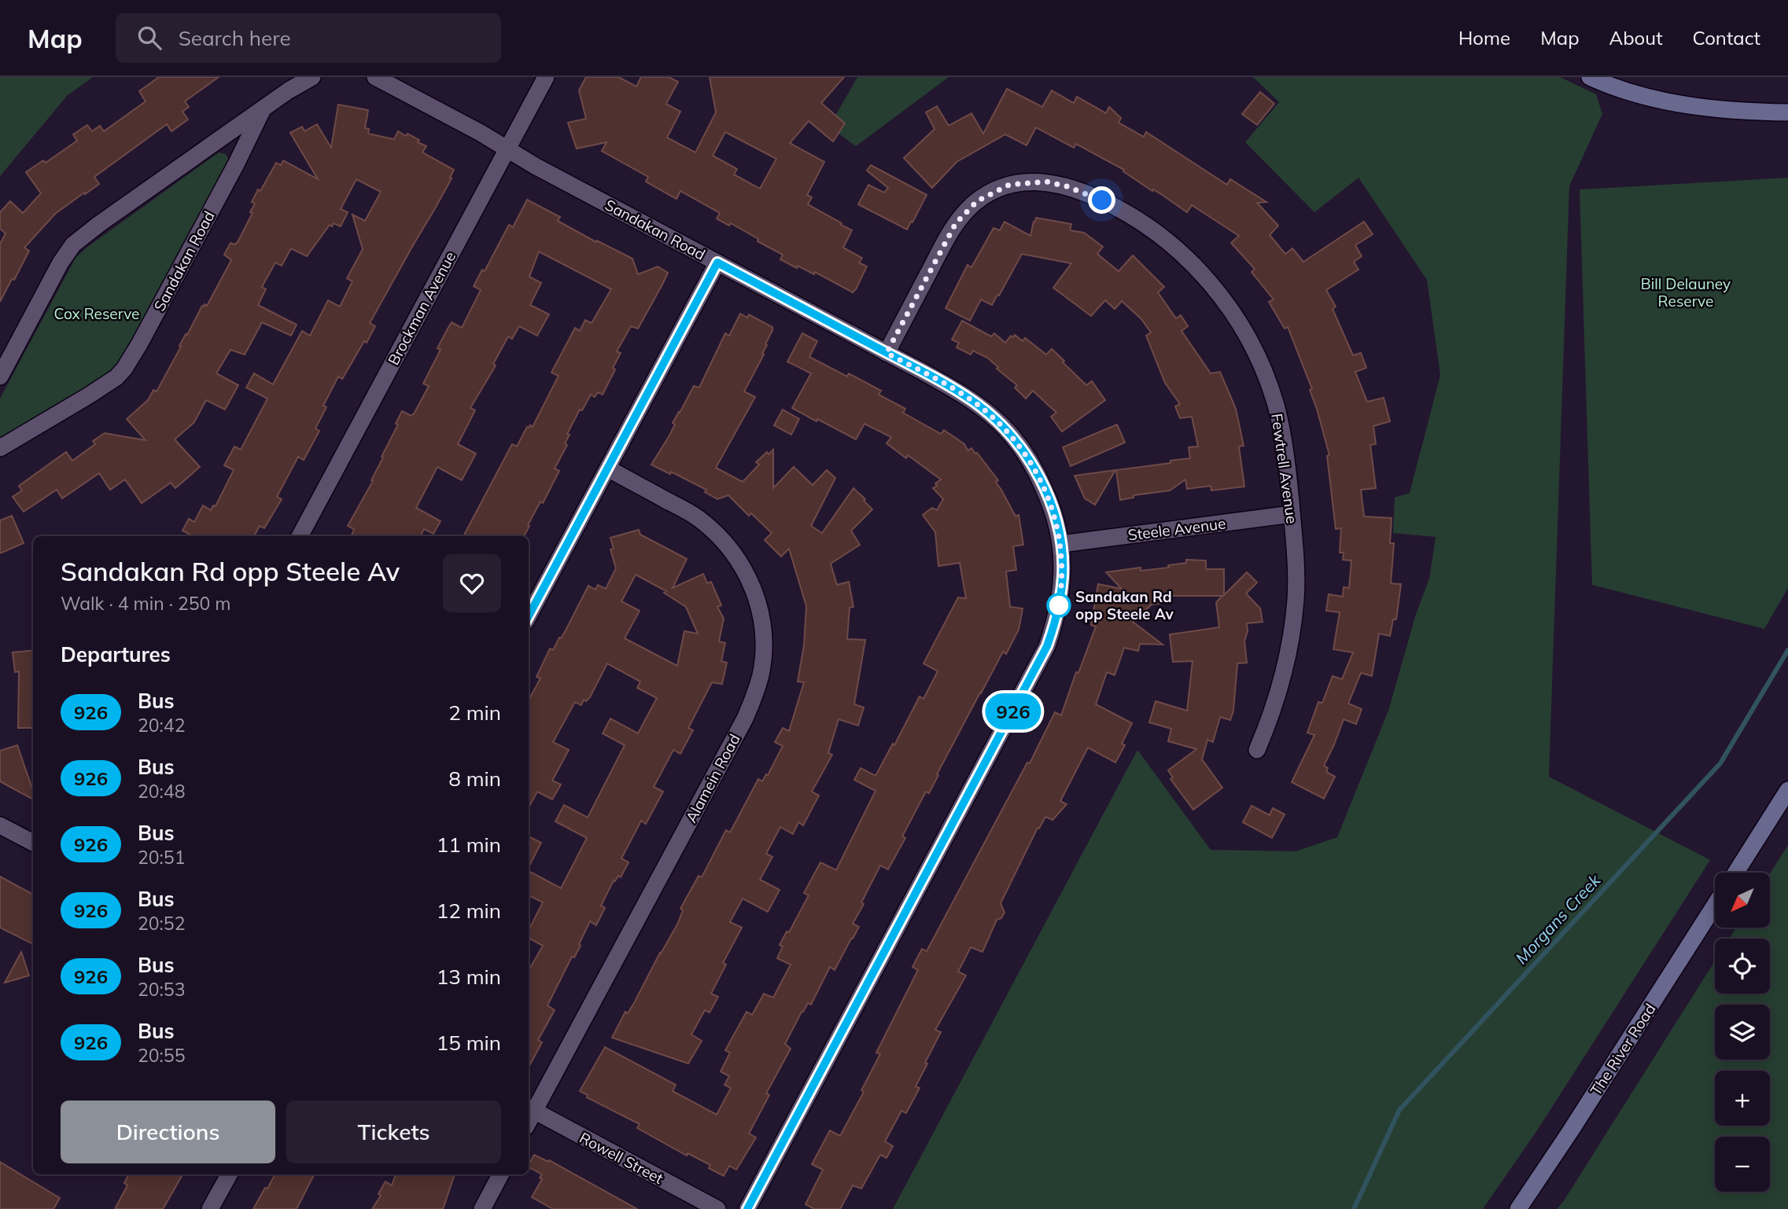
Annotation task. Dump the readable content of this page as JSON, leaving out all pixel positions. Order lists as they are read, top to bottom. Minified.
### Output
{"streets":{"main road":["The River Road"],"street":["Sandakan Road","Brockman Avenue","Fewtrell Avenue","Steele Avenue","Alamein Road","Rowell Street"]},"crossings":[["Sandakan Road","Brockman Avenue"],["Sandakan Road","Fewtrell Avenue"],["Sandakan Road","Steele Avenue"],["Fewtrell Avenue","Steele Avenue"],["Alamein Road","Rowell Street"]],"water":["Morgans Creek"],"parks":["Bill Delauney Reserve","Cox Reserve"],"places":["Sandakan Rd opp Steele Av"],"lines":["bus line 926"],"north":"bottom left","page":{"header":"Map","search":"Search here","nav":["Home","Map","About","Contact"],"on_map":"926","heading":[["Sandakan Rd opp Steele Av","Walk · 4 min · 250 m"],"Departures"],"list":[{"mark":"926","name":"Bus","note":"20:42","value":"2 min"},{"mark":"926","name":"Bus","note":"20:48","value":"8 min"},{"mark":"926","name":"Bus","note":"20:51","value":"11 min"},{"mark":"926","name":"Bus","note":"20:52","value":"12 min"},{"mark":"926","name":"Bus","note":"20:53","value":"13 min"},{"mark":"926","name":"Bus","note":"20:55","value":"15 min"}],"map_buttons":["+","−"],"buttons":["Directions","Tickets"]}}
